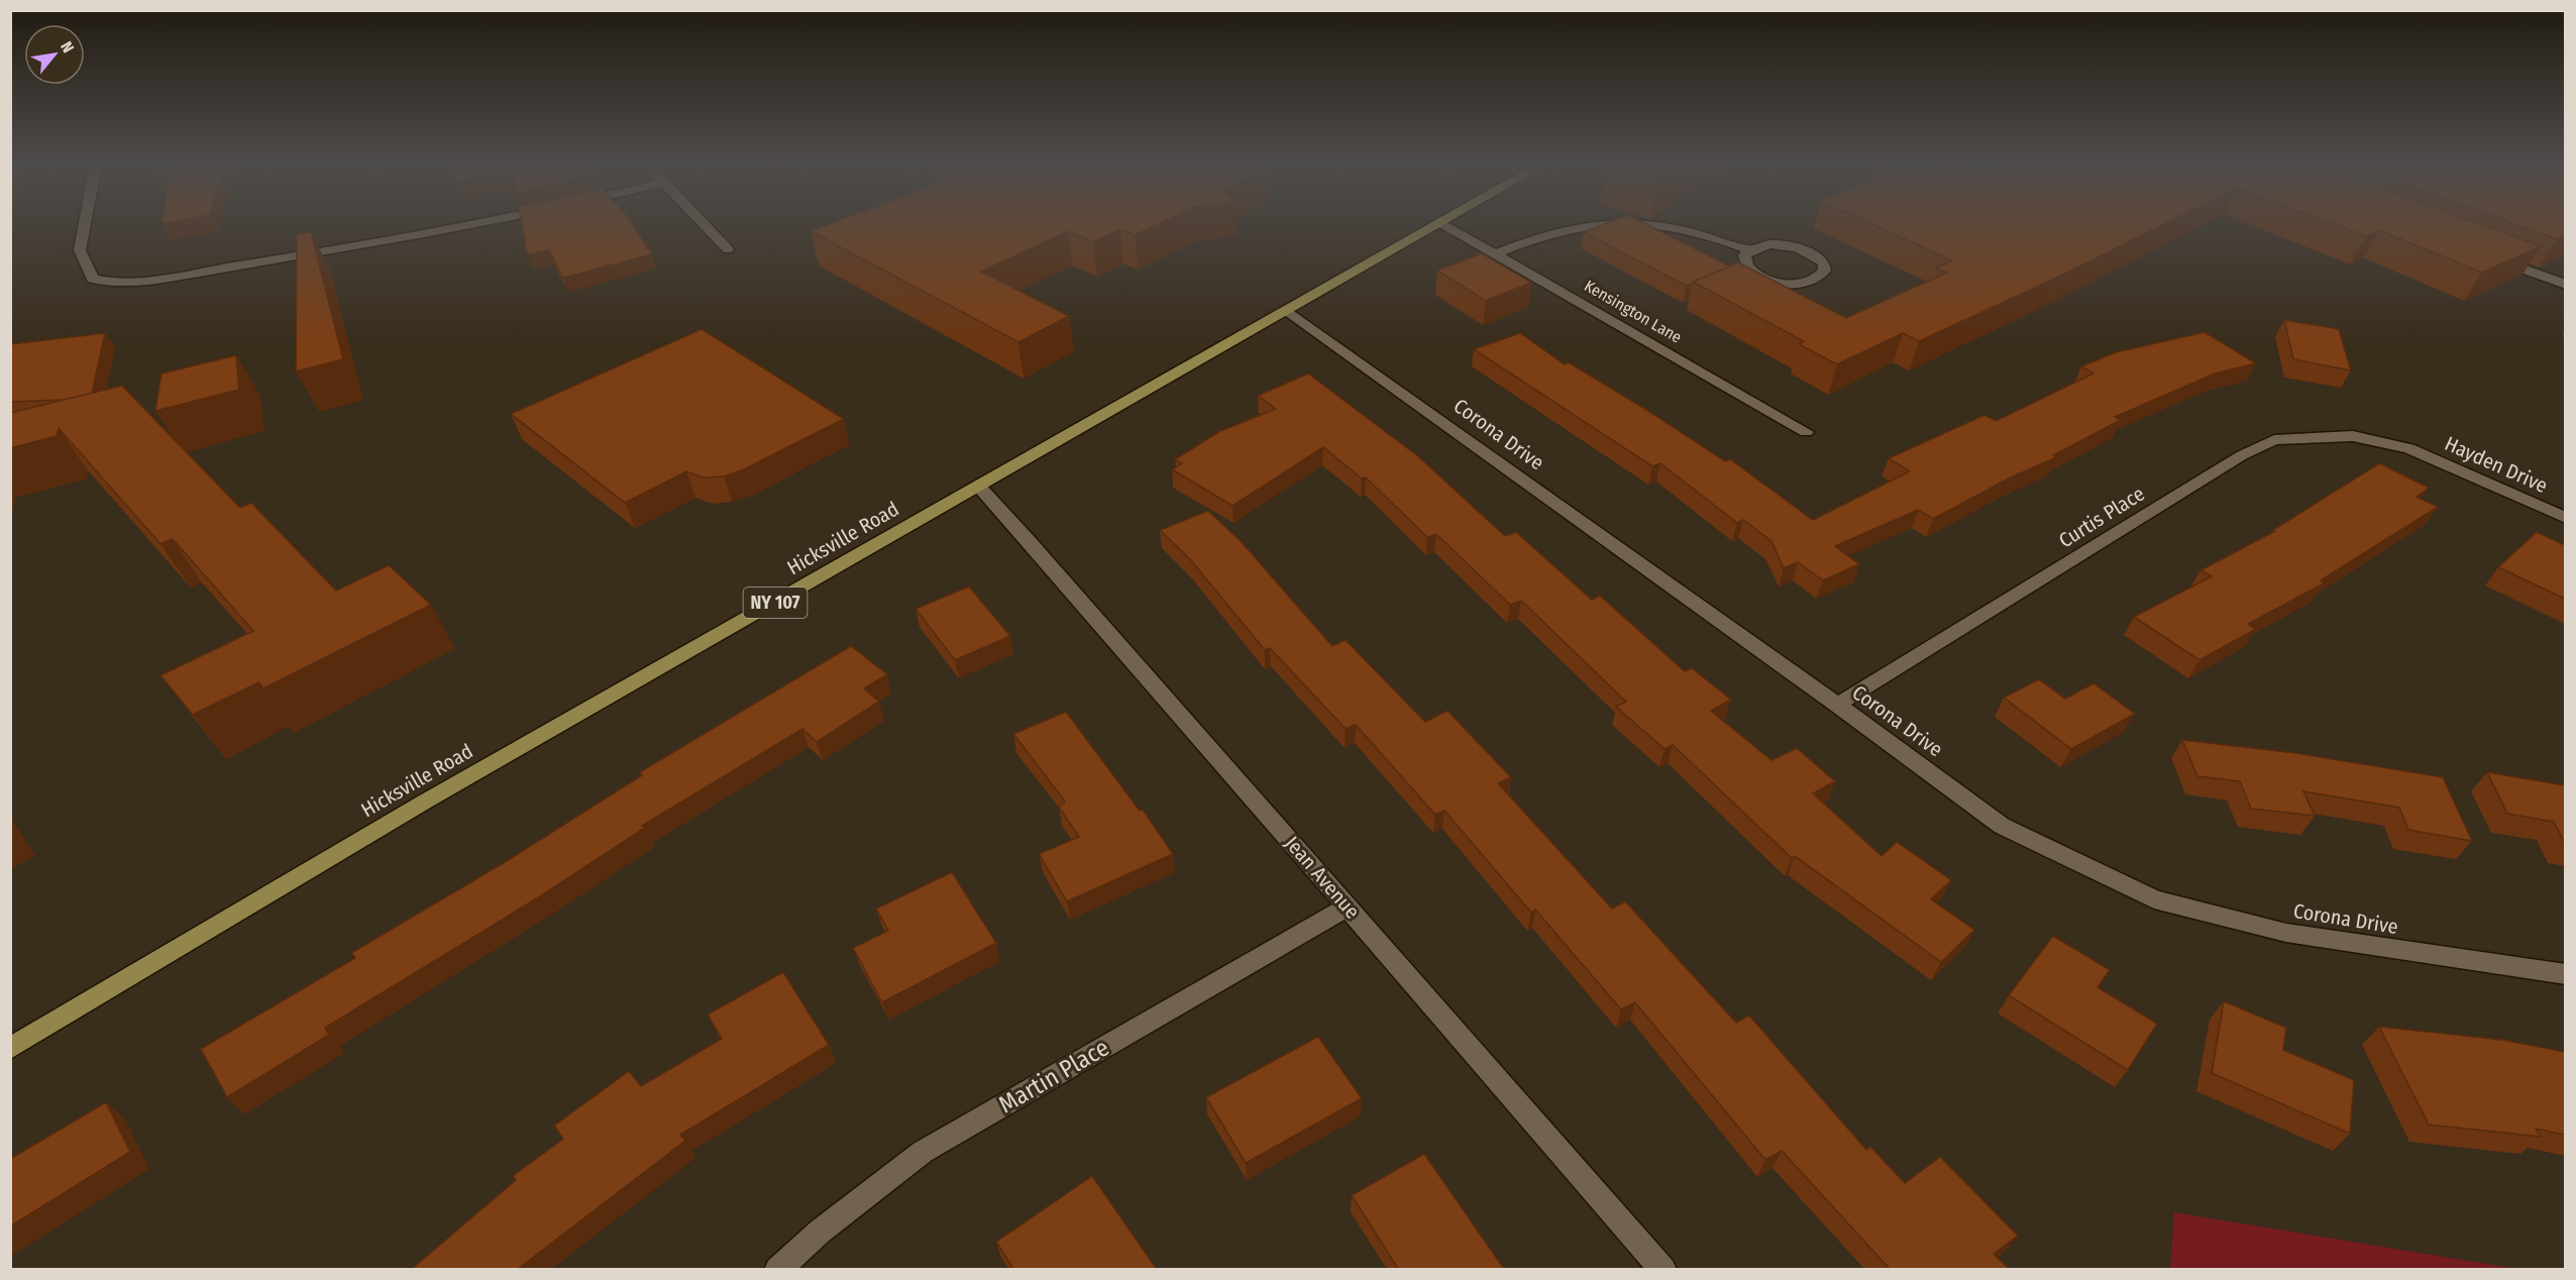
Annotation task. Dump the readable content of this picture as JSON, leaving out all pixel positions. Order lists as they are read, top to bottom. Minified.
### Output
{"streets":{"main road":["Hicksville Road","NY 107"],"street":["Kensington Lane","Corona Drive","Hayden Drive","Curtis Place","Jean Avenue","Martin Place"]},"crossings":[["Kensington Lane","Hicksville Road"],["Corona Drive","Curtis Place"],["Corona Drive","Hicksville Road"],["Hayden Drive","Curtis Place"],["Hicksville Road","Jean Avenue"],["Jean Avenue","Martin Place"]],"north":"top right"}
